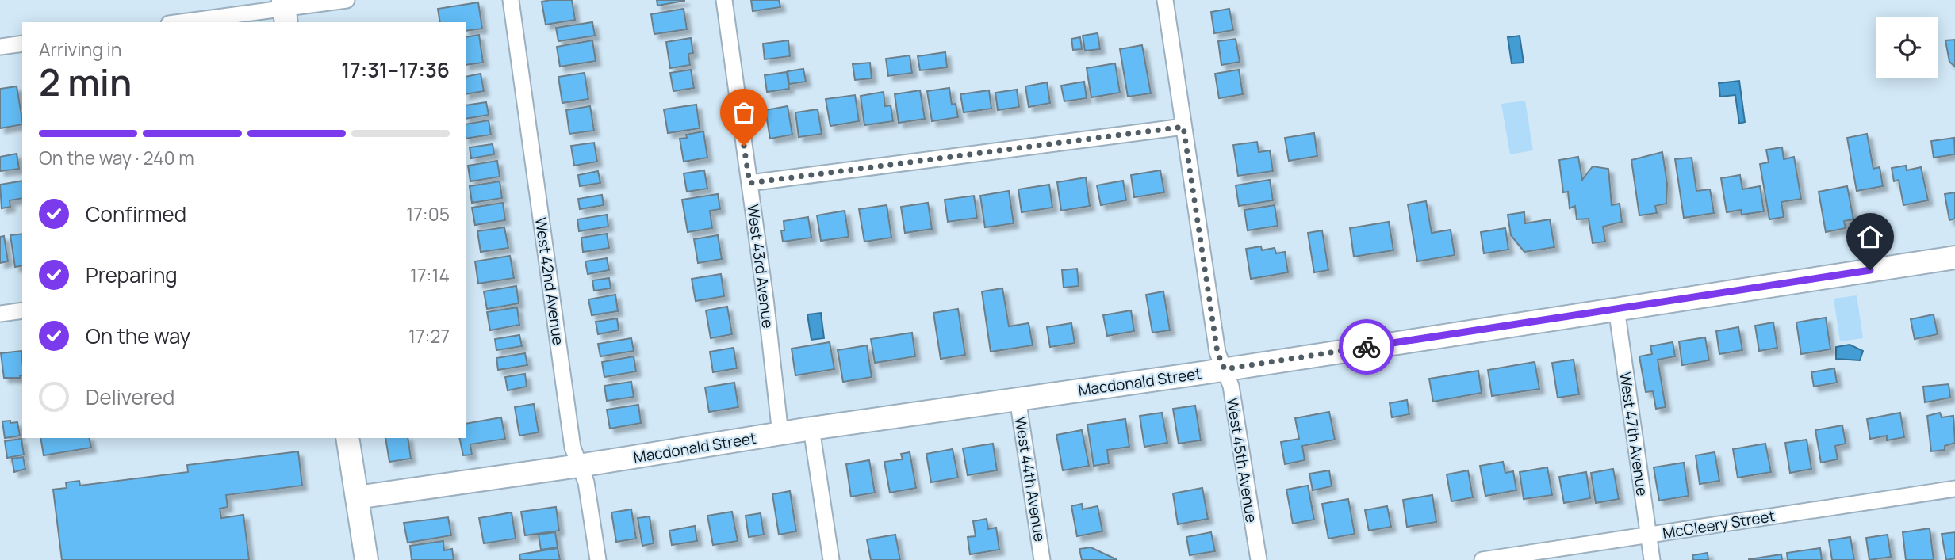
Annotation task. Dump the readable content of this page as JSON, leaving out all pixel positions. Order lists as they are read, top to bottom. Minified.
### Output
{"streets":{"street":["West 43rd Avenue","West 42nd Avenue","Macdonald Street","West 47th Avenue","West 45th Avenue","West 44th Avenue","McCleery Street"]},"crossings":[["West 43rd Avenue","Macdonald Street"],["West 42nd Avenue","Macdonald Street"],["Macdonald Street","West 47th Avenue"],["Macdonald Street","West 45th Avenue"],["Macdonald Street","West 44th Avenue"],["West 47th Avenue","McCleery Street"]],"page":{"heading":["2 min","Arriving in","17:31–17:36"],"bar":"On the way · 240 m","list":[["Confirmed","17:05"],["Preparing","17:14"],["On the way","17:27"],"Delivered"]}}
